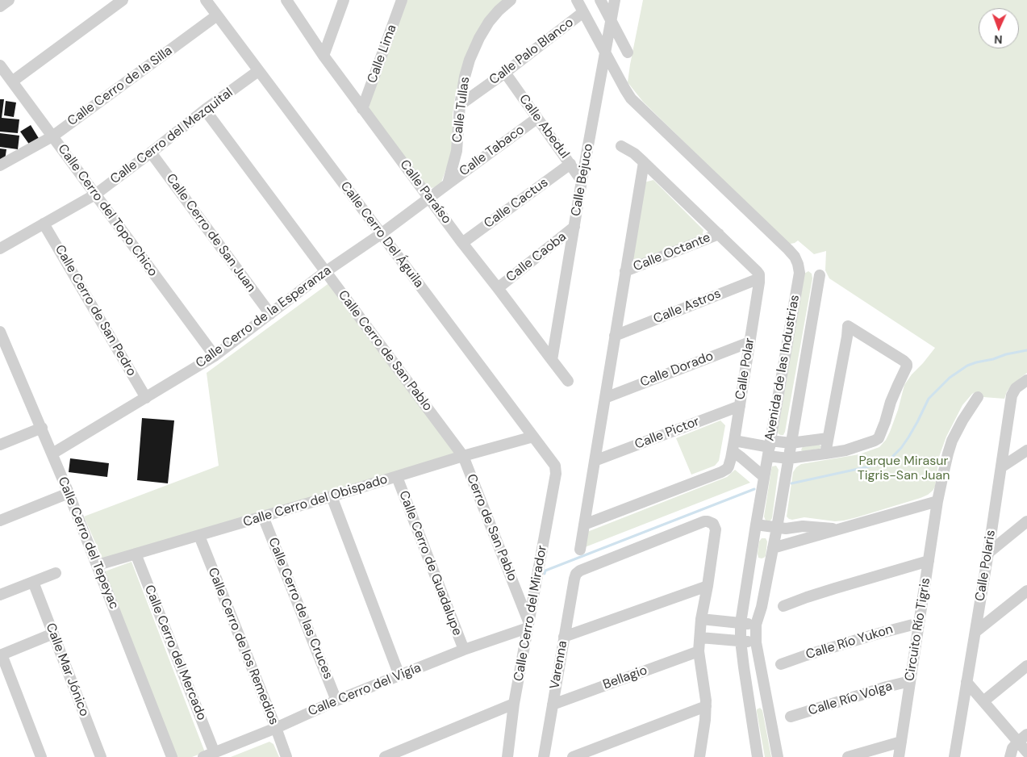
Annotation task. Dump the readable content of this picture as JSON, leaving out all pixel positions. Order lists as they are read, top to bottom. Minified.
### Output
{"streets":{"street":["Calle Palo Blanco","Calle Lima","Calle Cerro de la Silla","Calle Tullas","Calle Abedul","Calle Cerro del Mezquital","Calle Tabaco","Calle Bejuco","Calle Paraíso","Calle Cactus","Calle Cerro del Topo Chico","Calle Cerro de San Juan","Calle Cerro Del Águila","Calle Octante","Calle Caoba","Calle Astros","Calle Cerro de San Pedro","Calle Cerro de la Esperanza","Calle Cerro de San Pablo","Avenida de las Industrias","Calle Polar","Calle Dorado","Calle Pictor","Calle Cerro del Obispado","Cerro de San Pablo","Calle Cerro del Tepeyac","Calle Cerro de Guadalupe","Calle Polaris","Calle Cerro de las Cruces","Calle Cerro del Mirador","Circuito Río Tigris","Calle Río Yukon","Calle Cerro de los Remedios","Calle Cerro del Mercado","Varenna","Calle Mar Jónico","Bellagio","Calle Cerro del Vigía","Calle Río Volga"]},"crossings":[["Calle Palo Blanco","Calle Tullas"],["Calle Palo Blanco","Calle Abedul"],["Calle Palo Blanco","Avenida de las Industrias"],["Calle Lima","Calle Paraíso"],["Calle Cerro de la Silla","Calle Cerro del Topo Chico"],["Calle Cerro de la Silla","Calle Cerro Del Águila"],["Calle Tullas","Calle Tabaco"],["Calle Abedul","Calle Tabaco"],["Calle Abedul","Calle Bejuco"],["Calle Abedul","Calle Cactus"],["Calle Cerro del Mezquital","Calle Cerro del Topo Chico"],["Calle Cerro del Mezquital","Calle Cerro de San Juan"],["Calle Cerro del Mezquital","Calle Cerro Del Águila"],["Calle Cerro del Mezquital","Calle Cerro de San Pedro"],["Calle Cerro del Mezquital","Calle Cerro de San Pablo"],["Calle Tabaco","Calle Paraíso"],["Calle Tabaco","Calle Cerro de la Esperanza"],["Calle Bejuco","Calle Paraíso"],["Calle Bejuco","Calle Caoba"],["Calle Bejuco","Avenida de las Industrias"],["Calle Paraíso","Calle Cactus"],["Calle Paraíso","Calle Caoba"],["Calle Paraíso","Calle Cerro de la Esperanza"],["Calle Cerro del Topo Chico","Calle Cerro de la Esperanza"],["Calle Cerro de San Juan","Calle Cerro de la Esperanza"],["Calle Cerro Del Águila","Calle Cerro de la Esperanza"],["Calle Cerro Del Águila","Calle Cerro del Obispado"],["Calle Cerro Del Águila","Calle Cerro del Mirador"],["Calle Astros","Calle Polar"],["Calle Cerro de San Pedro","Calle Cerro de la Esperanza"],["Calle Cerro de la Esperanza","Calle Cerro de San Pablo"],["Calle Cerro de la Esperanza","Calle Cerro del Tepeyac"],["Calle Cerro de San Pablo","Calle Cerro del Obispado"],["Calle Cerro de San Pablo","Cerro de San Pablo"],["Calle Polar","Calle Dorado"],["Calle Polar","Calle Pictor"],["Calle Cerro del Obispado","Cerro de San Pablo"],["Calle Cerro del Obispado","Calle Cerro del Tepeyac"],["Calle Cerro del Obispado","Calle Cerro de Guadalupe"],["Calle Cerro del Obispado","Calle Cerro de las Cruces"],["Calle Cerro del Obispado","Calle Cerro de los Remedios"],["Calle Cerro del Obispado","Calle Cerro del Mercado"],["Cerro de San Pablo","Calle Cerro del Mirador"],["Cerro de San Pablo","Calle Cerro del Vigía"],["Calle Cerro de Guadalupe","Calle Cerro del Vigía"],["Calle Cerro de las Cruces","Calle Cerro del Vigía"],["Calle Cerro del Mirador","Calle Cerro del Vigía"],["Circuito Río Tigris","Calle Río Yukon"],["Circuito Río Tigris","Calle Río Volga"],["Calle Cerro de los Remedios","Calle Cerro del Vigía"],["Calle Cerro del Mercado","Calle Cerro del Vigía"],["Varenna","Bellagio"]],"parks":["Parque Mirasur Tigris-San Juan"],"north":"bottom"}
